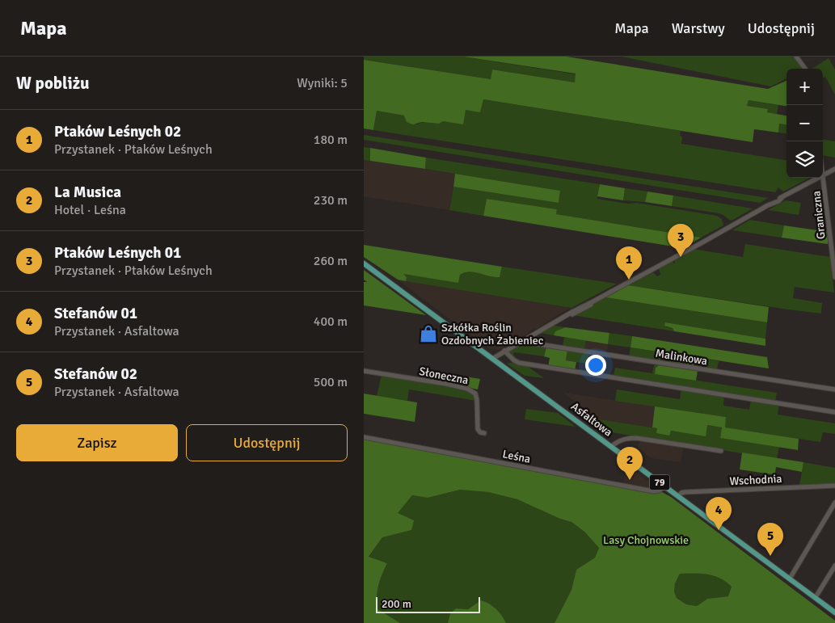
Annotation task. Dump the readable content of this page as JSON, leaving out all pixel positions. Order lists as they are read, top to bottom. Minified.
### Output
{"streets":{"main road":["Asfaltowa","79"],"street":["Graniczna","Malinkowa","Słoneczna","Leśna","Wschodnia"]},"crossings":[["Asfaltowa","Leśna"],["Asfaltowa","Wschodnia"]],"parks":["Lasy Chojnowskie"],"places":{"shop":["Szkółka Roślin Ozdobnych Żabieniec"]},"scale_bar":"200 m","page":{"header":"Mapa","nav":["Mapa","Warstwy","Udostępnij"],"heading":["W pobliżu","Wyniki: 5"],"map_buttons":["+","−"],"list":[{"mark":"1","name":"Ptaków Leśnych 02","note":"Przystanek · Ptaków Leśnych","value":"180 m"},{"mark":"2","name":"La Musica","note":"Hotel · Leśna","value":"230 m"},{"mark":"3","name":"Ptaków Leśnych 01","note":"Przystanek · Ptaków Leśnych","value":"260 m"},{"mark":"4","name":"Stefanów 01","note":"Przystanek · Asfaltowa","value":"400 m"},{"mark":"5","name":"Stefanów 02","note":"Przystanek · Asfaltowa","value":"500 m"}],"pins":["3","1","2","4","5"],"buttons":["Zapisz","Udostępnij"],"scale":"200 m"}}
